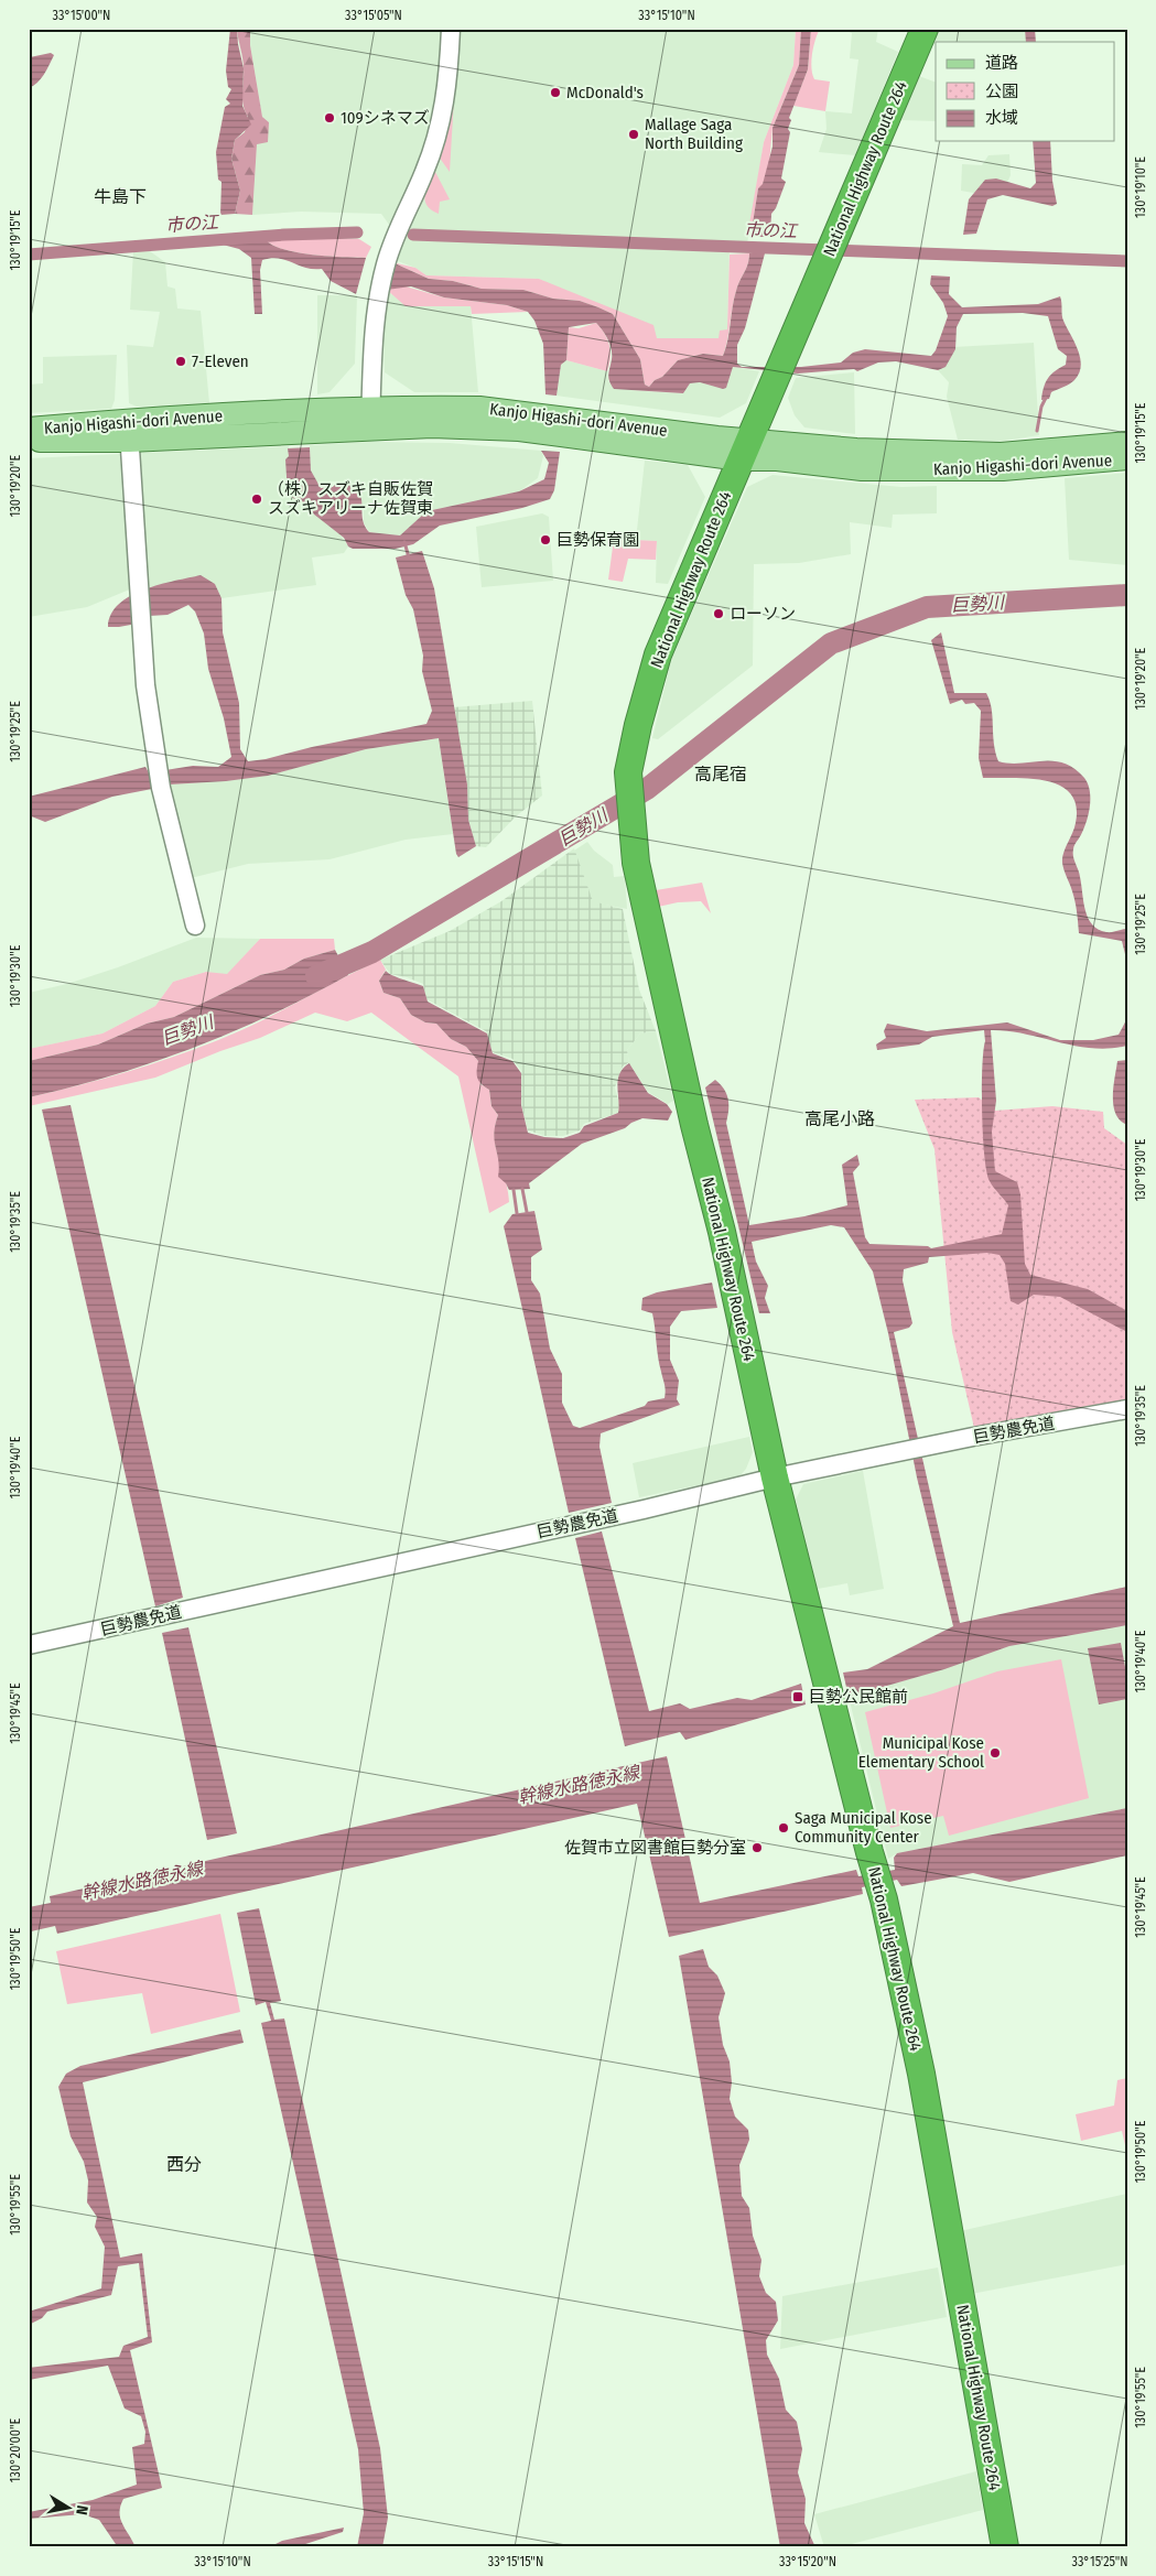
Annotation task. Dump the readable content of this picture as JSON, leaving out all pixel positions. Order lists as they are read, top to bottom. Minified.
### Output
{"streets":{"highway":["National Highway Route 264"],"main road":["Kanjo Higashi-dori Avenue"],"street":["巨勢農免道"]},"crossings":[["National Highway Route 264","Kanjo Higashi-dori Avenue"],["National Highway Route 264","巨勢農免道"]],"districts":["牛島下","高尾宿","高尾小路","西分"],"water":["市の江","巨勢川","幹線水路徳永線"],"places":{"other":["McDonald's","109シネマズ","Mallage Saga North Building","7-Eleven","（株）スズキ自販佐賀 スズキアリーナ佐賀東","巨勢保育園","ローソン","Municipal Kose Elementary School","Saga Municipal Kose Community Center","佐賀市立図書館巨勢分室"],"transit":["巨勢公民館前"]},"legend":["道路","公園","水域"],"north":"right","coordinates":["33°15'00\"N","33°15'05\"N","33°15'10\"N","130°19'10\"E","130°19'15\"E","130°19'20\"E","130°19'25\"E","130°19'30\"E","130°19'35\"E","130°19'40\"E","130°19'45\"E","130°19'50\"E","130°19'55\"E","130°20'00\"E","33°15'15\"N","33°15'20\"N","33°15'25\"N"]}
